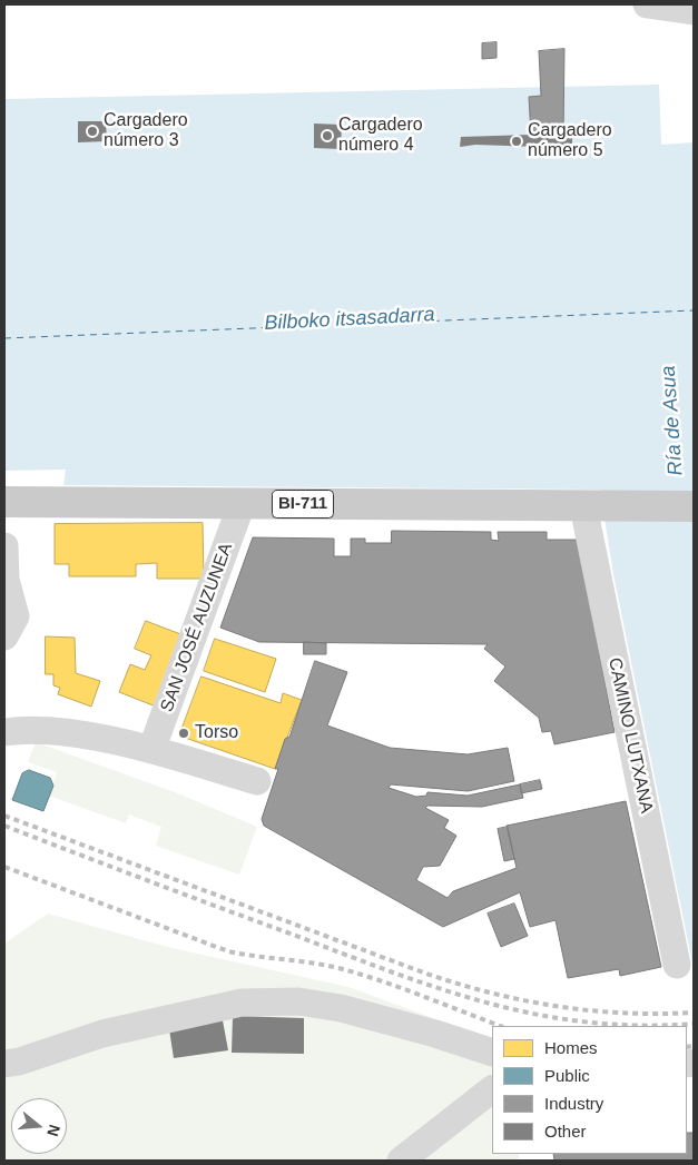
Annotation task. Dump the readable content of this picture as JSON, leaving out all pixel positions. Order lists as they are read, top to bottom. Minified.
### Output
{"streets":{"main road":["BI-711"],"street":["SAN JOSÉ AUZUNEA","CAMINO LUTXANA"]},"crossings":[["BI-711","SAN JOSÉ AUZUNEA"],["BI-711","CAMINO LUTXANA"]],"water":["Bilboko itsasadarra","Ría de Asua"],"places":["Cargadero número 3","Cargadero número 4","Cargadero número 5","Torso"],"legend":["Homes","Public","Industry","Other"],"north":"right"}
